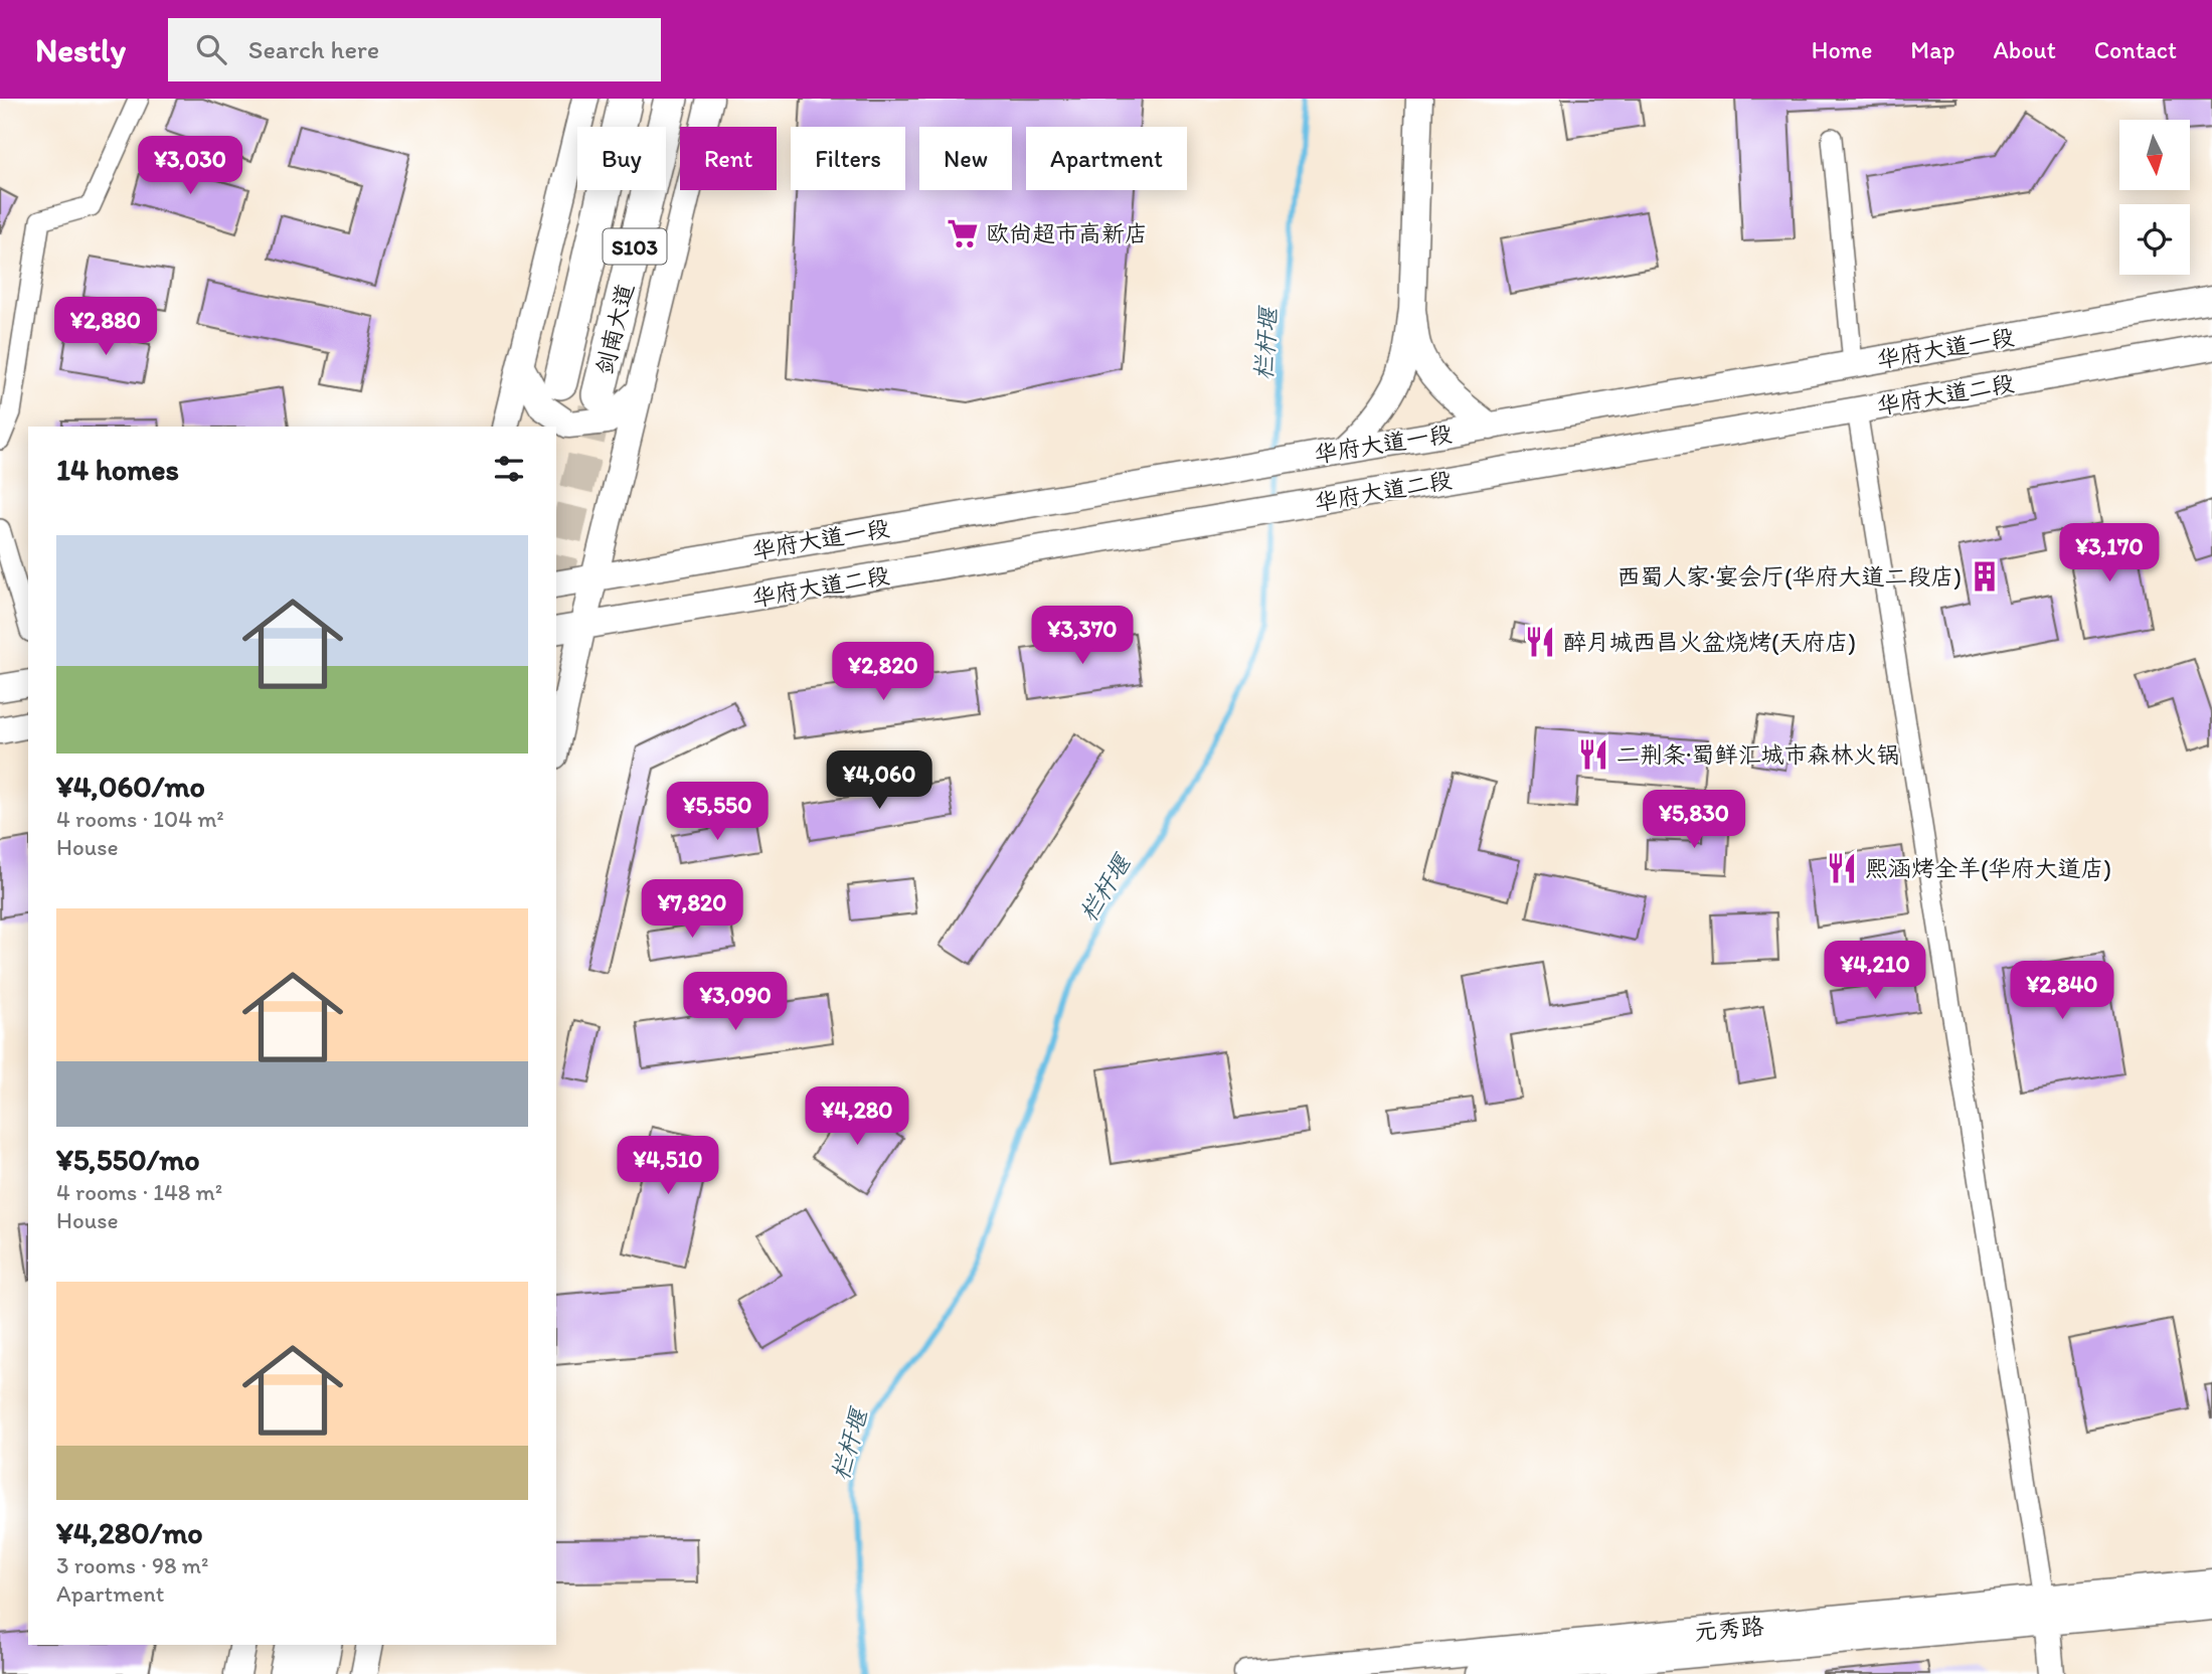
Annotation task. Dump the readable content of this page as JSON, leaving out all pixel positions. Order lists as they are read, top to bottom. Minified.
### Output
{"streets":{"highway":["S103","剑南大道"],"main road":["华府大道一段","华府大道二段","元秀路"]},"water":["栏杆堰"],"places":{"supermarket":["欧尚超市高新店"],"building":["西蜀人家·宴会厅(华府大道二段店)"],"restaurant":["醉月城西昌火盆烧烤(天府店)","二荆条·蜀鲜汇城市森林火锅","熙涵烤全羊(华府大道店)"]},"north":"bottom","page":{"header":"Nestly","search":"Search here","nav":["Home","Map","About","Contact"],"chip":["Buy","Rent","Filters","New","Apartment"],"price":["¥3,030","¥2,880","¥3,170","¥3,370","¥2,820","¥4,060","¥5,550","¥5,830","¥7,820","¥4,210","¥2,840","¥3,090","¥4,280","¥4,510"],"heading":"14 homes","list":[{"name":"¥4,060/mo","note":"4 rooms · 104 m² · House"},{"name":"¥5,550/mo","note":"4 rooms · 148 m² · House"},{"name":"¥4,280/mo","note":"3 rooms · 98 m² · Apartment"}]}}
